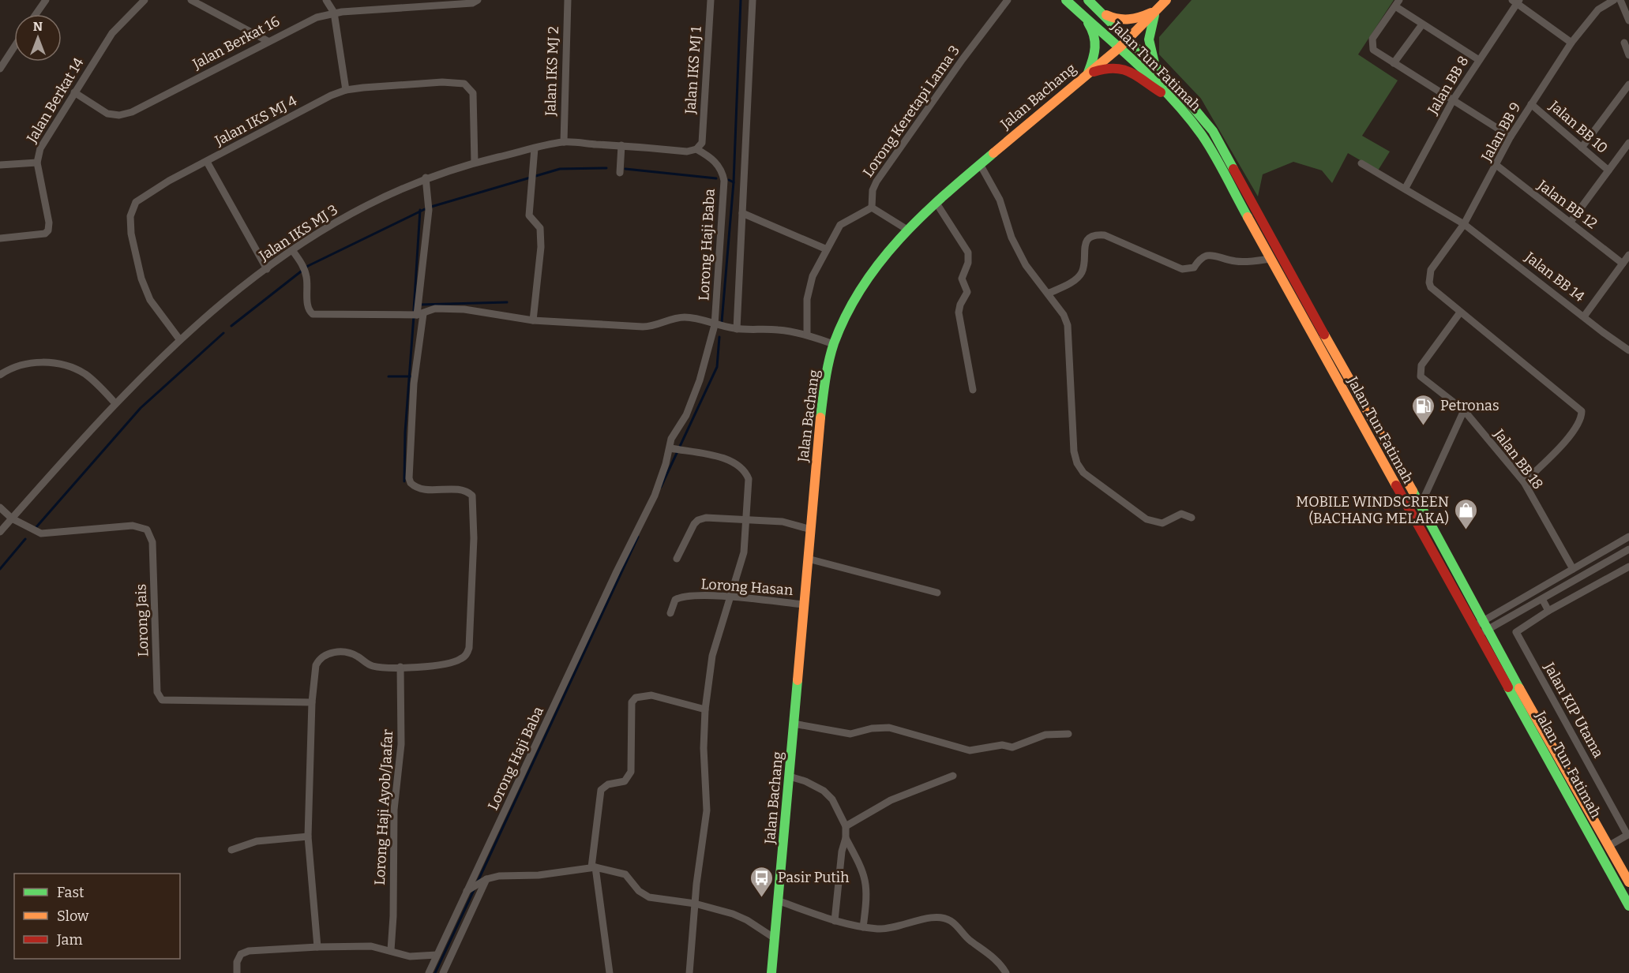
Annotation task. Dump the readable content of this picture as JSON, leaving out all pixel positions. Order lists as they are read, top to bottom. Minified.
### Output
{"streets":{"main road":["Jalan Tun Fatimah","Jalan Bachang"],"street":["Jalan Berkat 16","Jalan IKS MJ 1","Jalan IKS MJ 2","Jalan BB 8","Jalan Berkat 14","Lorong Keretapi Lama 3","Jalan IKS MJ 4","Jalan BB 10","Jalan BB 9","Jalan BB 12","Jalan IKS MJ 3","Lorong Haji Baba","Jalan BB 14","Jalan BB 18","Lorong Hasan","Lorong Jais","Jalan KIP Utama","Lorong Haji Ayob/Jaafar"]},"crossings":[["Jalan Berkat 16","Jalan Berkat 14"],["Jalan Tun Fatimah","Jalan Bachang"],["Jalan IKS MJ 1","Jalan IKS MJ 3"],["Jalan IKS MJ 1","Lorong Haji Baba"],["Jalan IKS MJ 2","Jalan IKS MJ 3"],["Jalan BB 8","Jalan BB 14"],["Jalan Bachang","Lorong Hasan"],["Jalan IKS MJ 4","Jalan IKS MJ 3"],["Jalan BB 10","Jalan BB 9"],["Jalan BB 9","Jalan BB 12"],["Jalan BB 9","Jalan BB 14"],["Jalan BB 9","Jalan BB 18"],["Jalan IKS MJ 3","Lorong Haji Baba"],["Jalan IKS MJ 3","Lorong Jais"]],"places":{"fuel station":["Petronas"],"shop":["MOBILE WINDSCREEN (BACHANG MELAKA)"],"bus stop":["Pasir Putih"]},"legend":["Fast","Slow","Jam"],"north":"top"}
